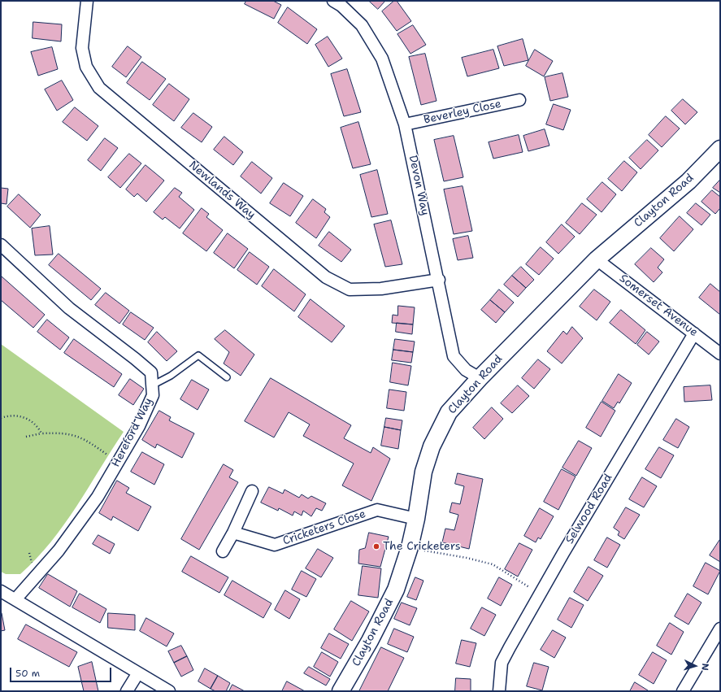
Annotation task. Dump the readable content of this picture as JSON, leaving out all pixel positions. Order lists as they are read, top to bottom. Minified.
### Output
{"streets":{"street":["Beverley Close","Devon Way","Newlands Way","Clayton Road","Somerset Avenue","Hereford Way","Selwood Road","Cricketers Close"]},"crossings":[["Beverley Close","Devon Way"],["Devon Way","Newlands Way"],["Devon Way","Clayton Road"],["Clayton Road","Somerset Avenue"],["Clayton Road","Cricketers Close"],["Somerset Avenue","Selwood Road"]],"places":["The Cricketers"],"scale_bar":"50 m","north":"right"}
